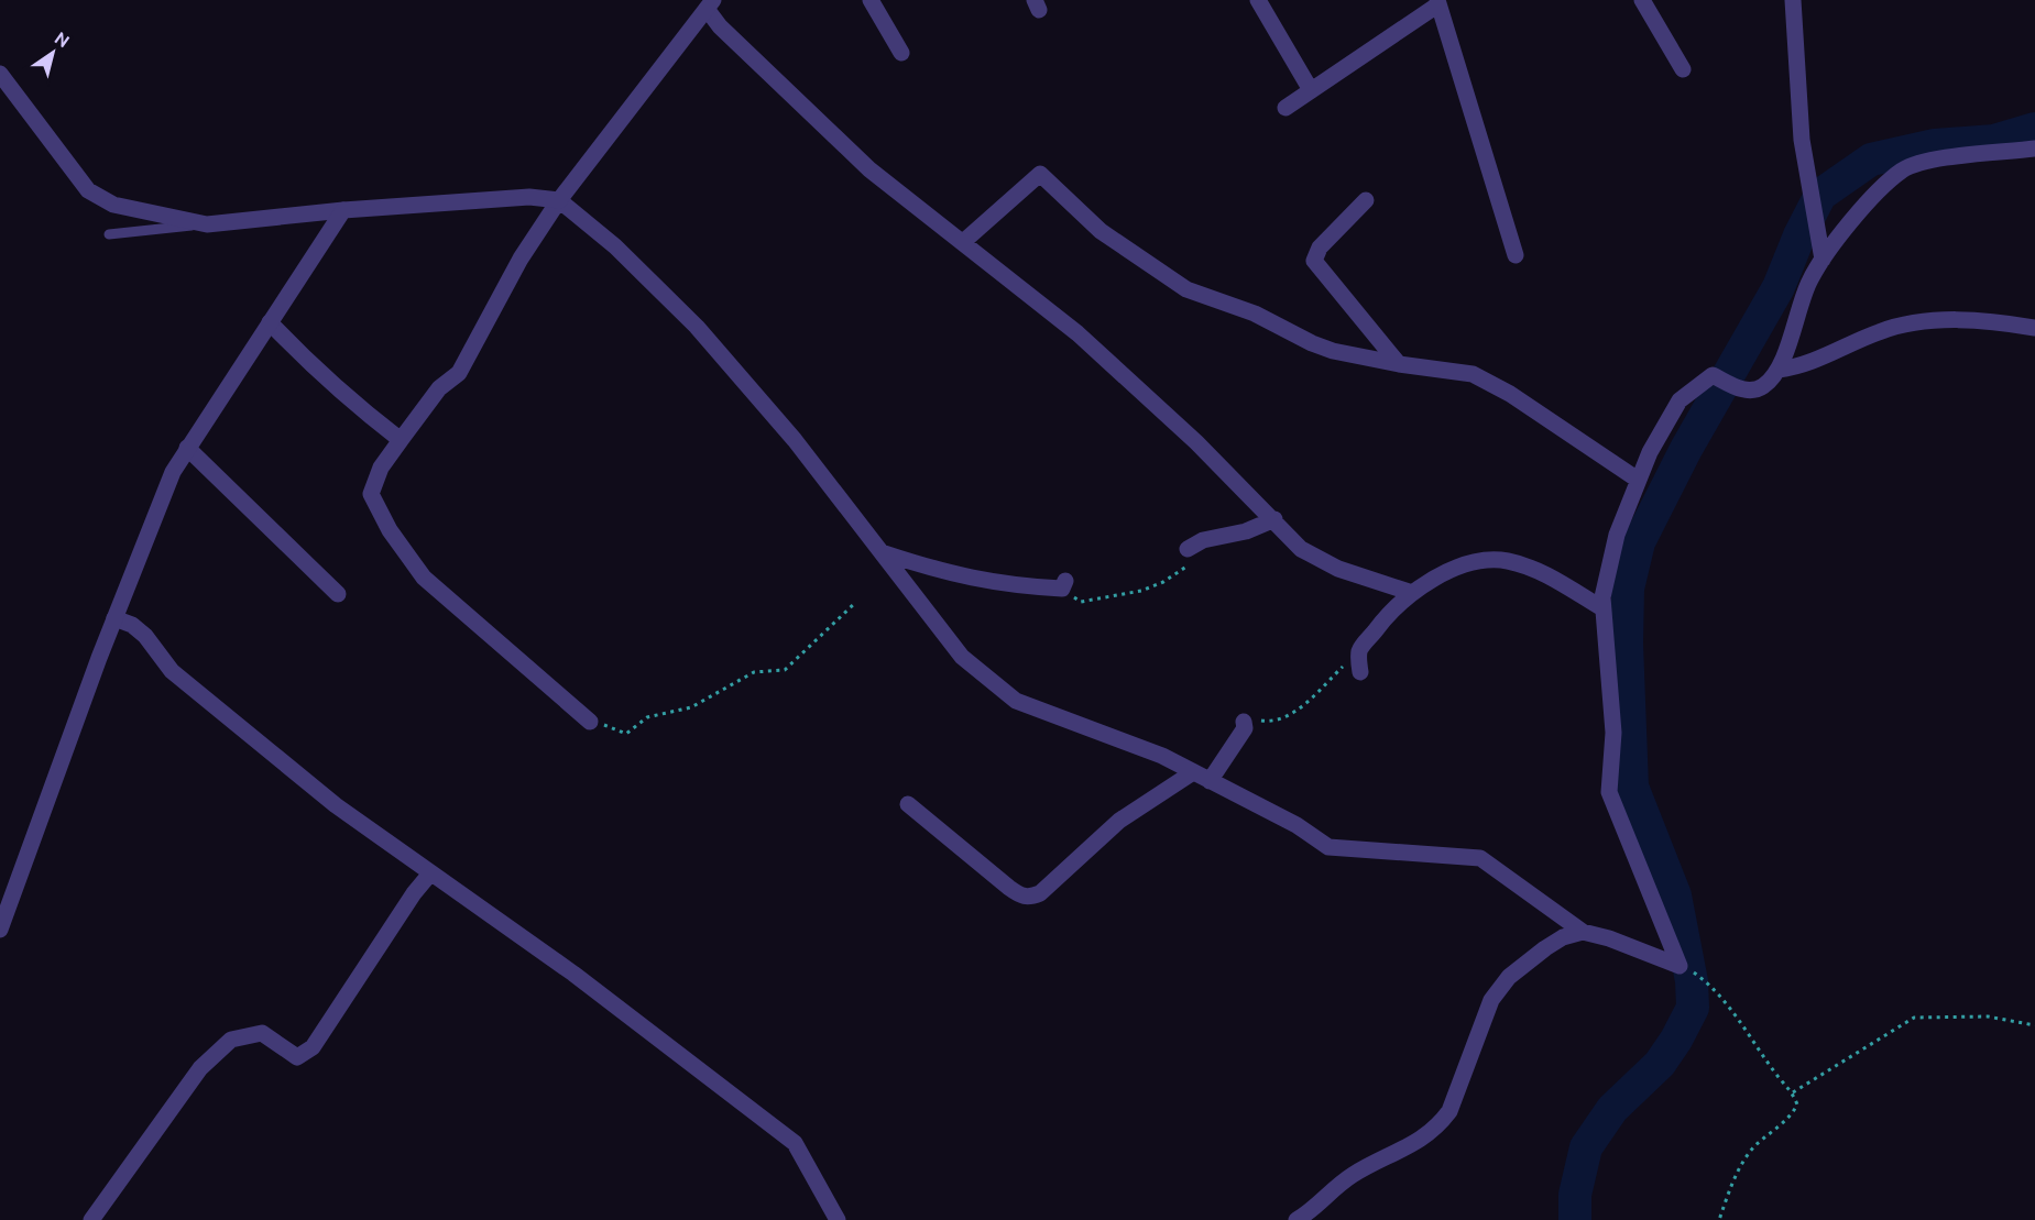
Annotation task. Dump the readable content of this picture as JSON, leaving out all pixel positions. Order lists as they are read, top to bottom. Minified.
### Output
{"north":"top right"}
